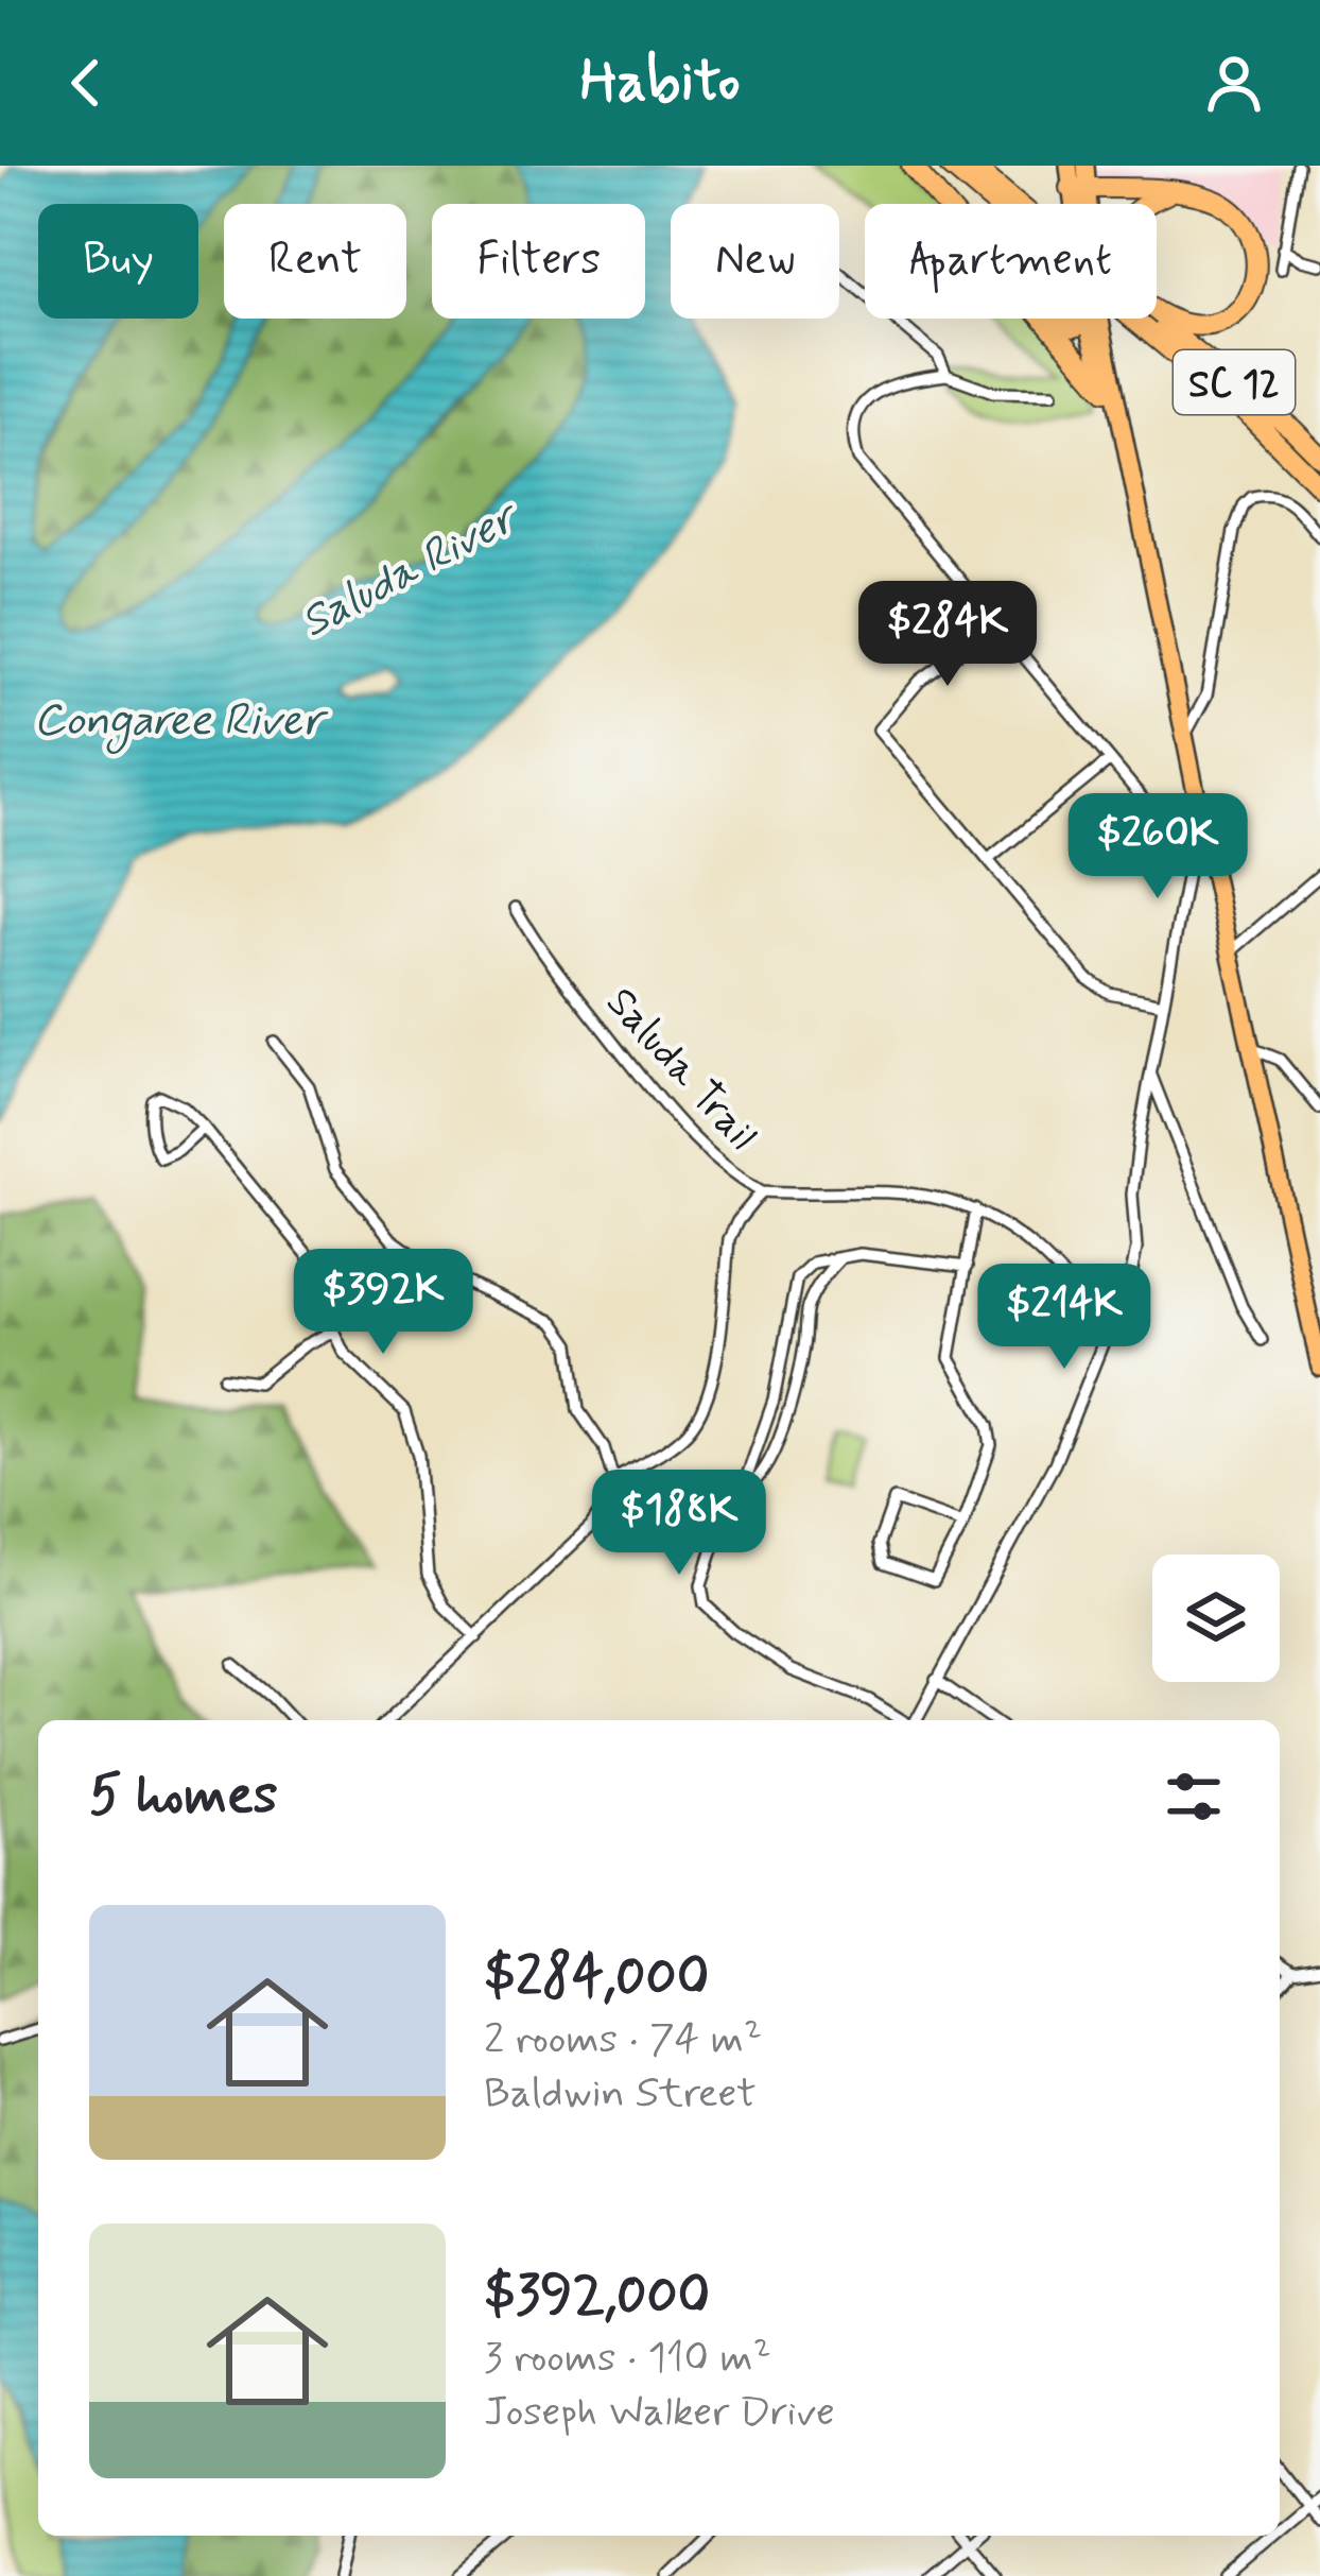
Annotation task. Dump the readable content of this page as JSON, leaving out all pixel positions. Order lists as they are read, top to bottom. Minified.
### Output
{"streets":{"highway":["SC 12"],"street":["Saluda Trail"]},"water":["Saluda River","Congaree River"],"page":{"header":"Habito","chip":["Buy","Rent","Filters","New","Apartment"],"price":["$284K","$260K","$392K","$214K","$188K"],"heading":"5 homes","list":[{"name":"$284,000","note":"2 rooms · 74 m² · Baldwin Street"},{"name":"$392,000","note":"3 rooms · 110 m² · Joseph Walker Drive"}]}}
